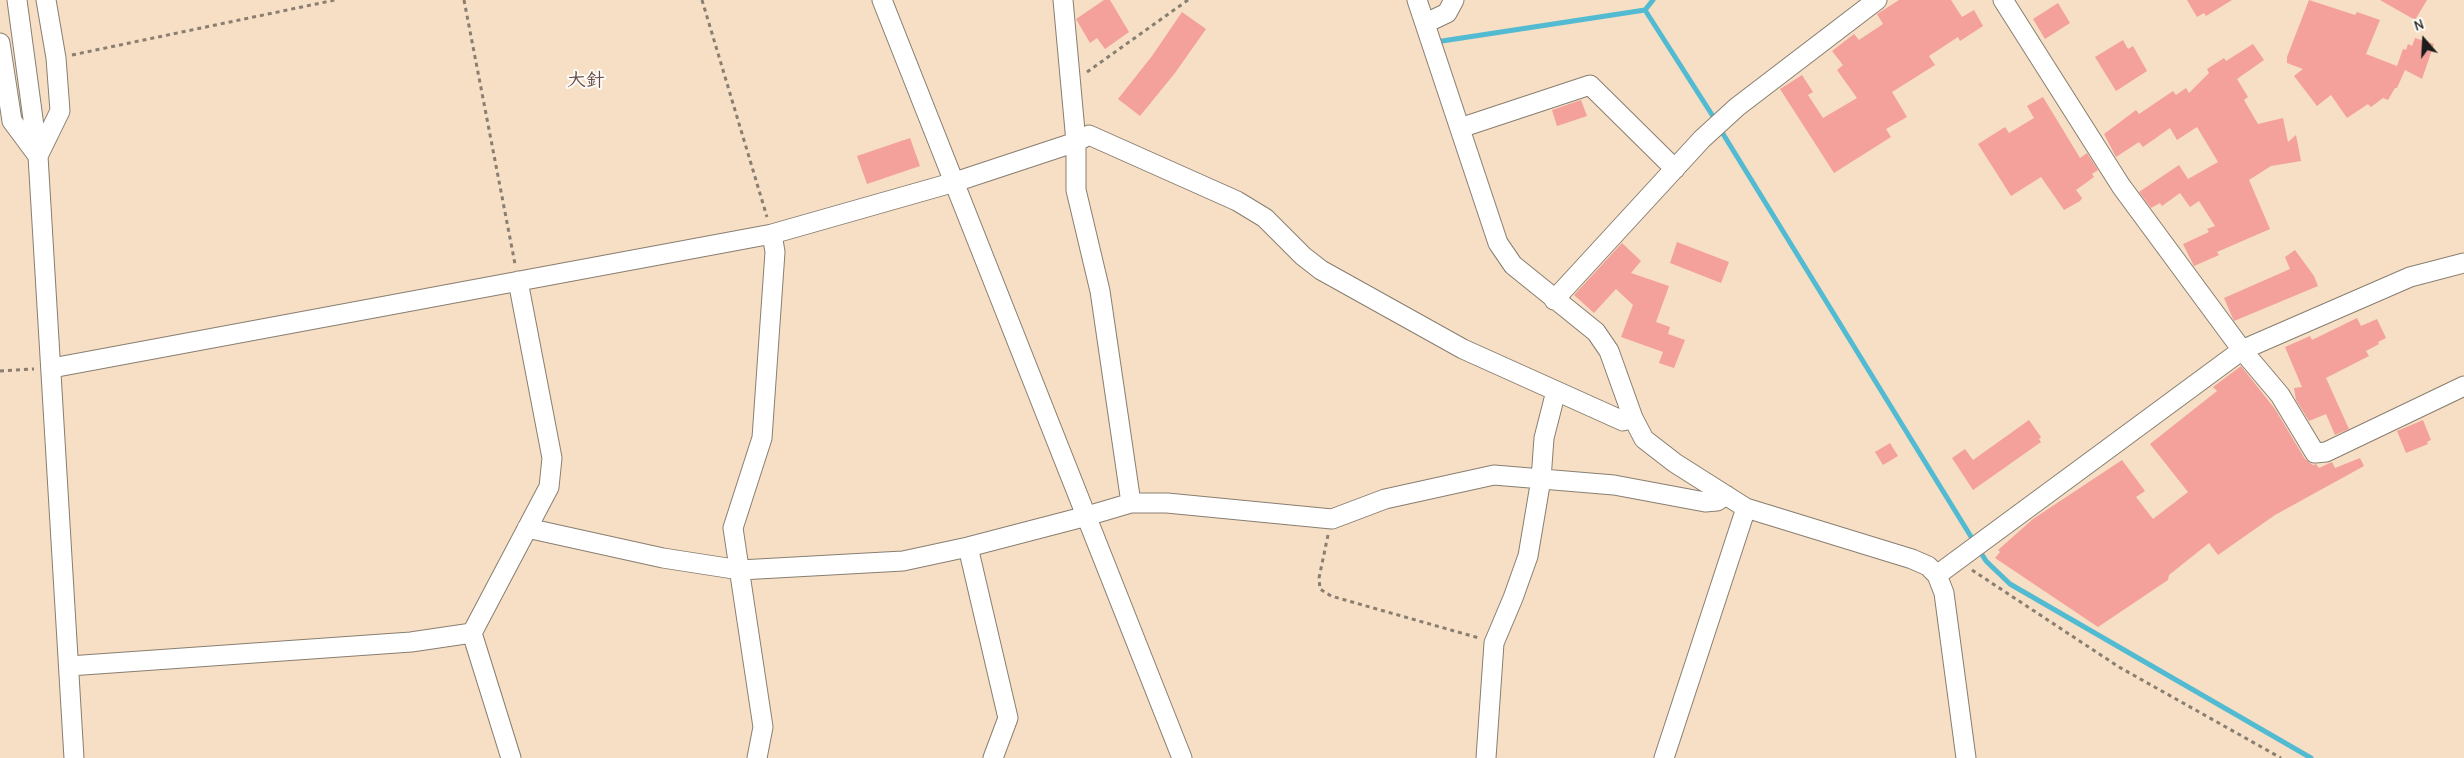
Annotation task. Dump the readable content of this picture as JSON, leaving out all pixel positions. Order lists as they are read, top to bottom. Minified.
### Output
{"districts":["大針"],"north":"top"}
